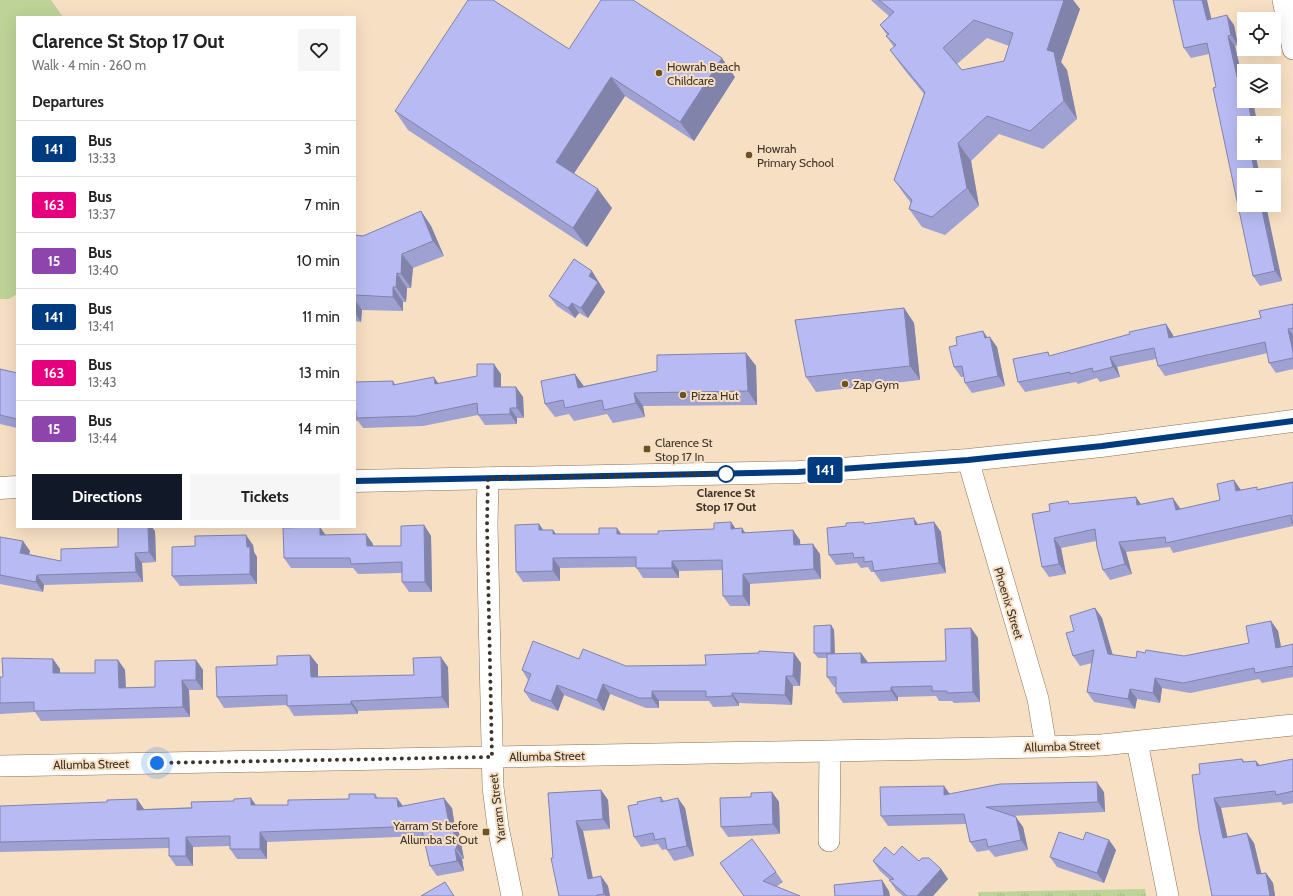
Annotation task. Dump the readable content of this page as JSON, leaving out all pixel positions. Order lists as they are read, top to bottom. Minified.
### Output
{"streets":{"street":["Phoenix Street","Allumba Street","Yarram Street"]},"crossings":[["Phoenix Street","Allumba Street"],["Allumba Street","Yarram Street"]],"places":{"other":["Howrah Beach Childcare","Howrah Primary School","Zap Gym","Pizza Hut","Clarence St Stop 17 Out"],"transit":["Clarence St Stop 17 In","Yarram St before Allumba St Out"]},"lines":["bus line 141"],"page":{"on_map":"141","map_buttons":["+","−"],"heading":[["Clarence St Stop 17 Out","Walk · 4 min · 260 m"],"Departures"],"list":[{"mark":"141","name":"Bus","note":"13:33","value":"3 min"},{"mark":"163","name":"Bus","note":"13:37","value":"7 min"},{"mark":"15","name":"Bus","note":"13:40","value":"10 min"},{"mark":"141","name":"Bus","note":"13:41","value":"11 min"},{"mark":"163","name":"Bus","note":"13:43","value":"13 min"},{"mark":"15","name":"Bus","note":"13:44","value":"14 min"}],"buttons":["Directions","Tickets"]}}
